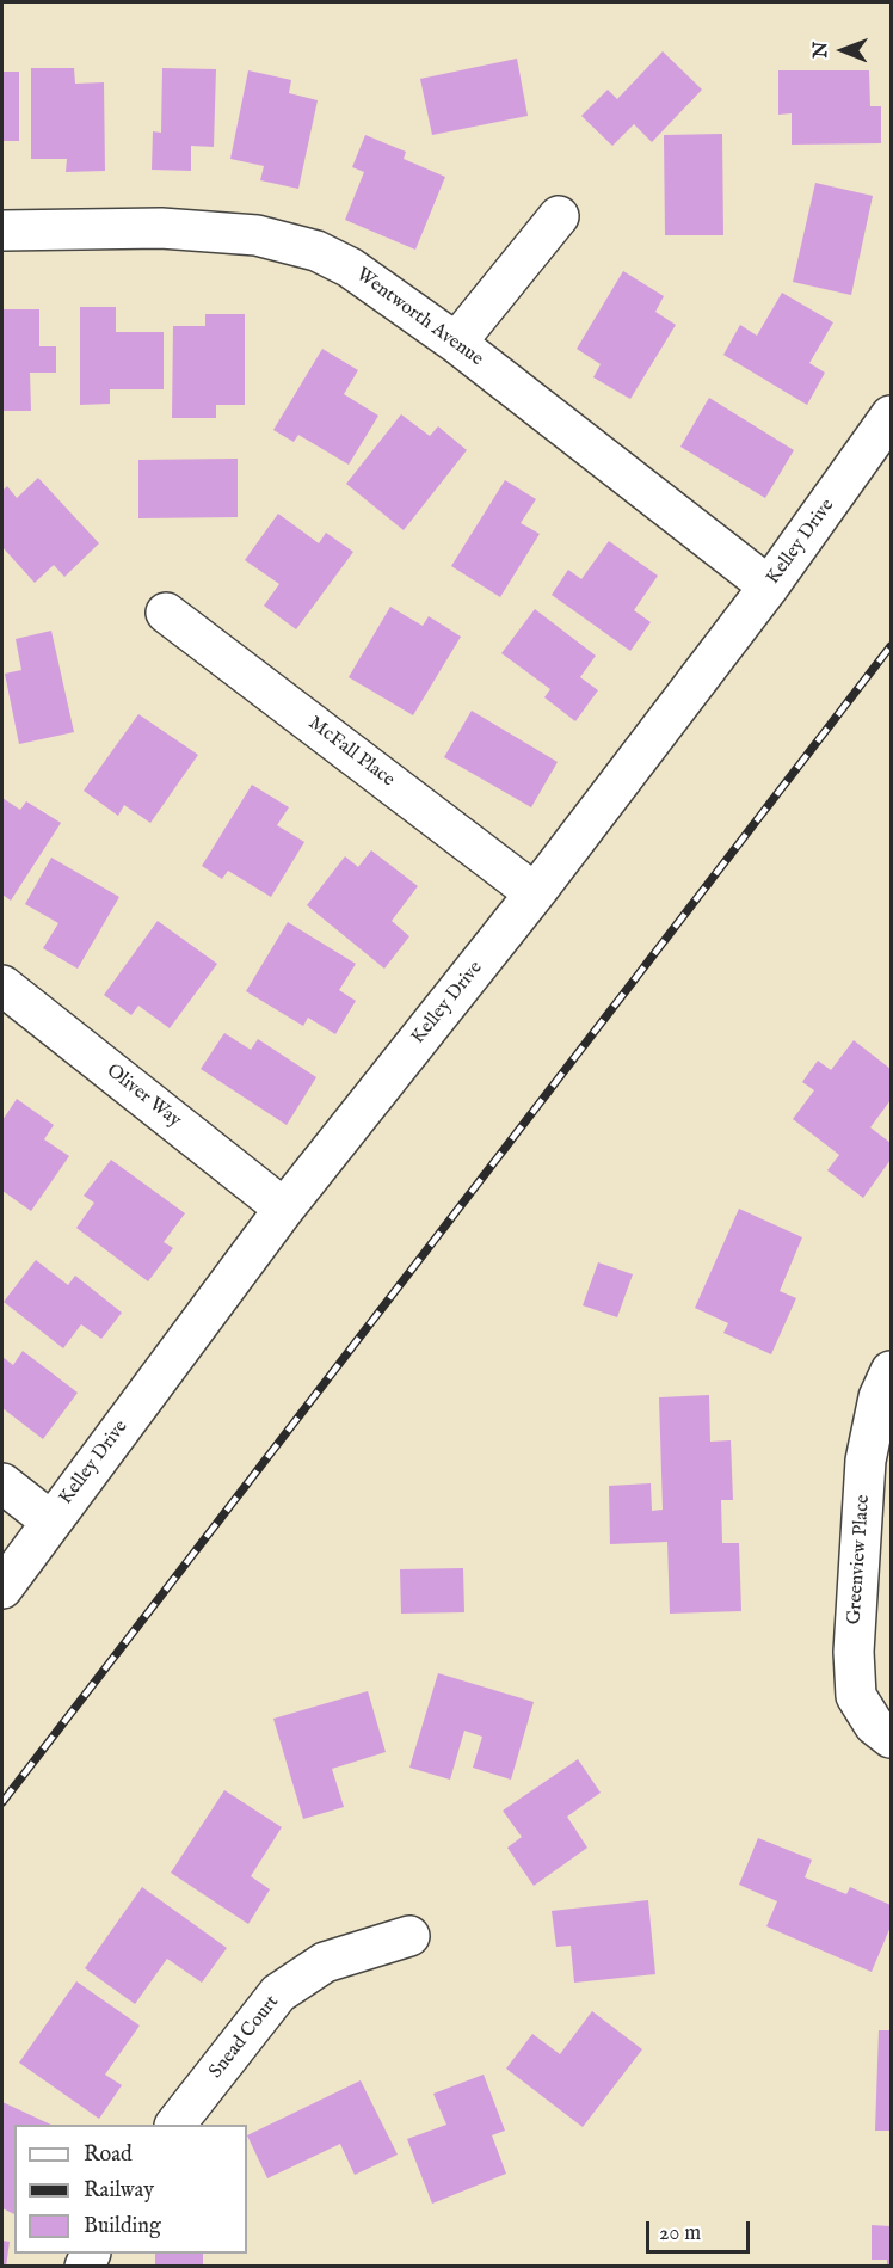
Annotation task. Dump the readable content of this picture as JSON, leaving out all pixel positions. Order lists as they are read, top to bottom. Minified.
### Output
{"streets":{"street":["Wentworth Avenue","Kelley Drive","McFall Place","Oliver Way","Greenview Place","Snead Court"]},"crossings":[["Wentworth Avenue","Kelley Drive"],["Kelley Drive","McFall Place"],["Kelley Drive","Oliver Way"]],"legend":["Road","Railway","Building"],"scale_bar":"20 m","north":"left"}
